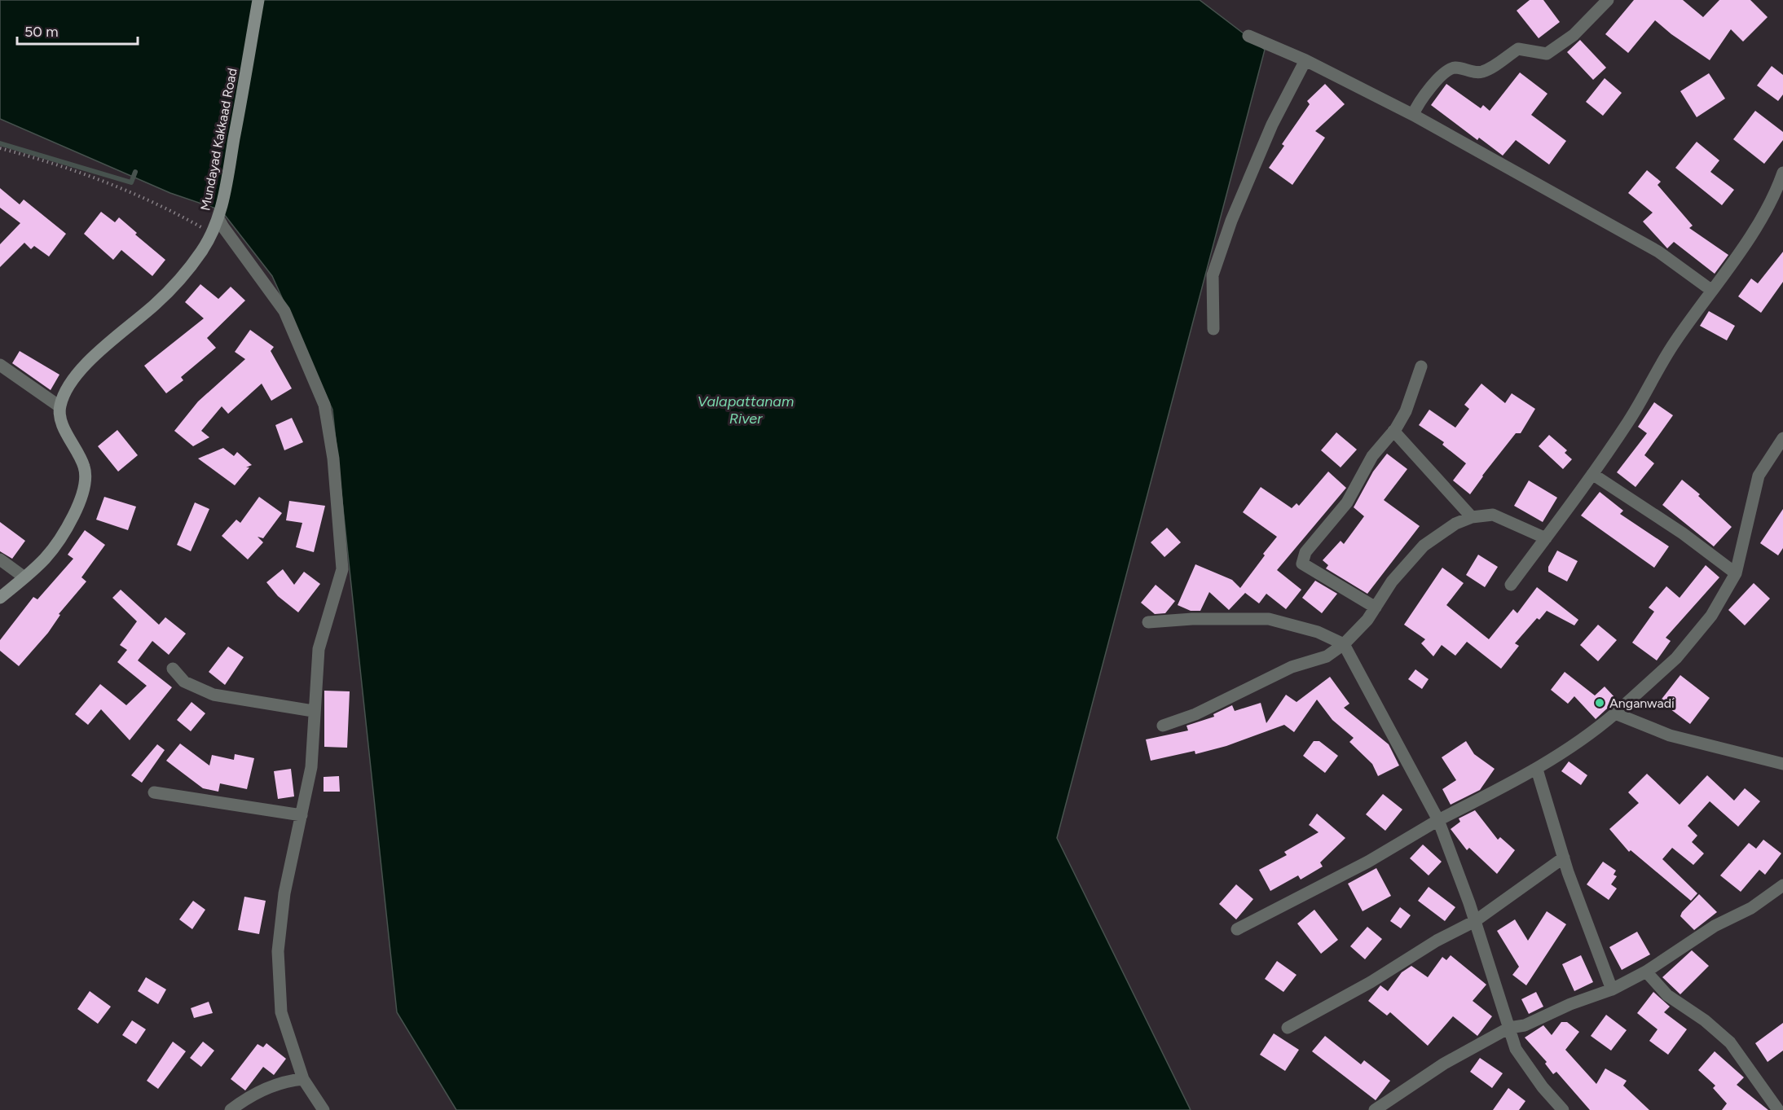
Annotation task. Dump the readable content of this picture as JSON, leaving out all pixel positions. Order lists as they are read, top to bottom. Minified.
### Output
{"streets":{"main road":["Mundayad Kakkaad Road"]},"water":["Valapattanam River"],"places":["Anganwadi"],"scale_bar":"50 m"}
